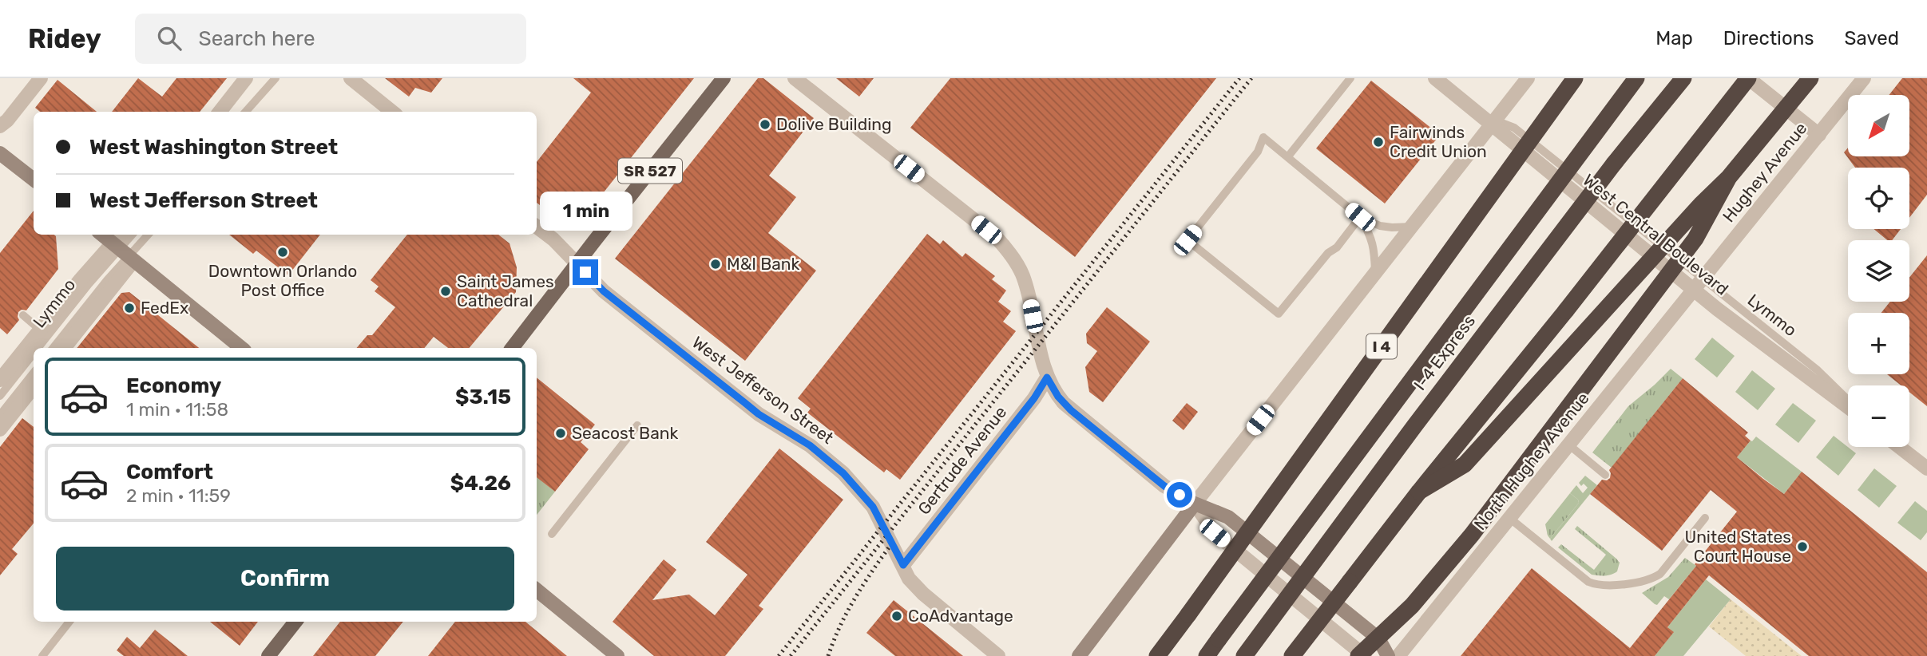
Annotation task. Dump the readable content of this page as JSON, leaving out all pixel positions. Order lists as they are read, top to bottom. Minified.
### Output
{"streets":{"highway":["I 4","I-4 Express"],"main road":["SR 527"],"street":["Hughey Avenue","West Central Boulevard","West Jefferson Street","Gertrude Avenue","North Hughey Avenue"],"lane":["Lymmo"]},"crossings":[["SR 527","West Jefferson Street"],["Hughey Avenue","West Central Boulevard"],["Hughey Avenue","Lymmo"],["Hughey Avenue","North Hughey Avenue"],["West Central Boulevard","Lymmo"],["West Central Boulevard","North Hughey Avenue"],["West Jefferson Street","Gertrude Avenue"]],"places":["Dolive Building","Fairwinds Credit Union","Downtown Orlando Post Office","M&I Bank","Saint James Cathedral","FedEx","Seacost Bank","United States Court House","CoAdvantage"],"north":"bottom left","page":{"header":"Ridey","search":"Search here","nav":["Map","Directions","Saved"],"map_buttons":["+","−"],"banner":["West Washington Street","West Jefferson Street"],"bubble":"1 min","list":[{"name":"Economy","note":"1 min · 11:58","value":"$3.15"},{"name":"Comfort","note":"2 min · 11:59","value":"$4.26"}],"buttons":"Confirm"}}
